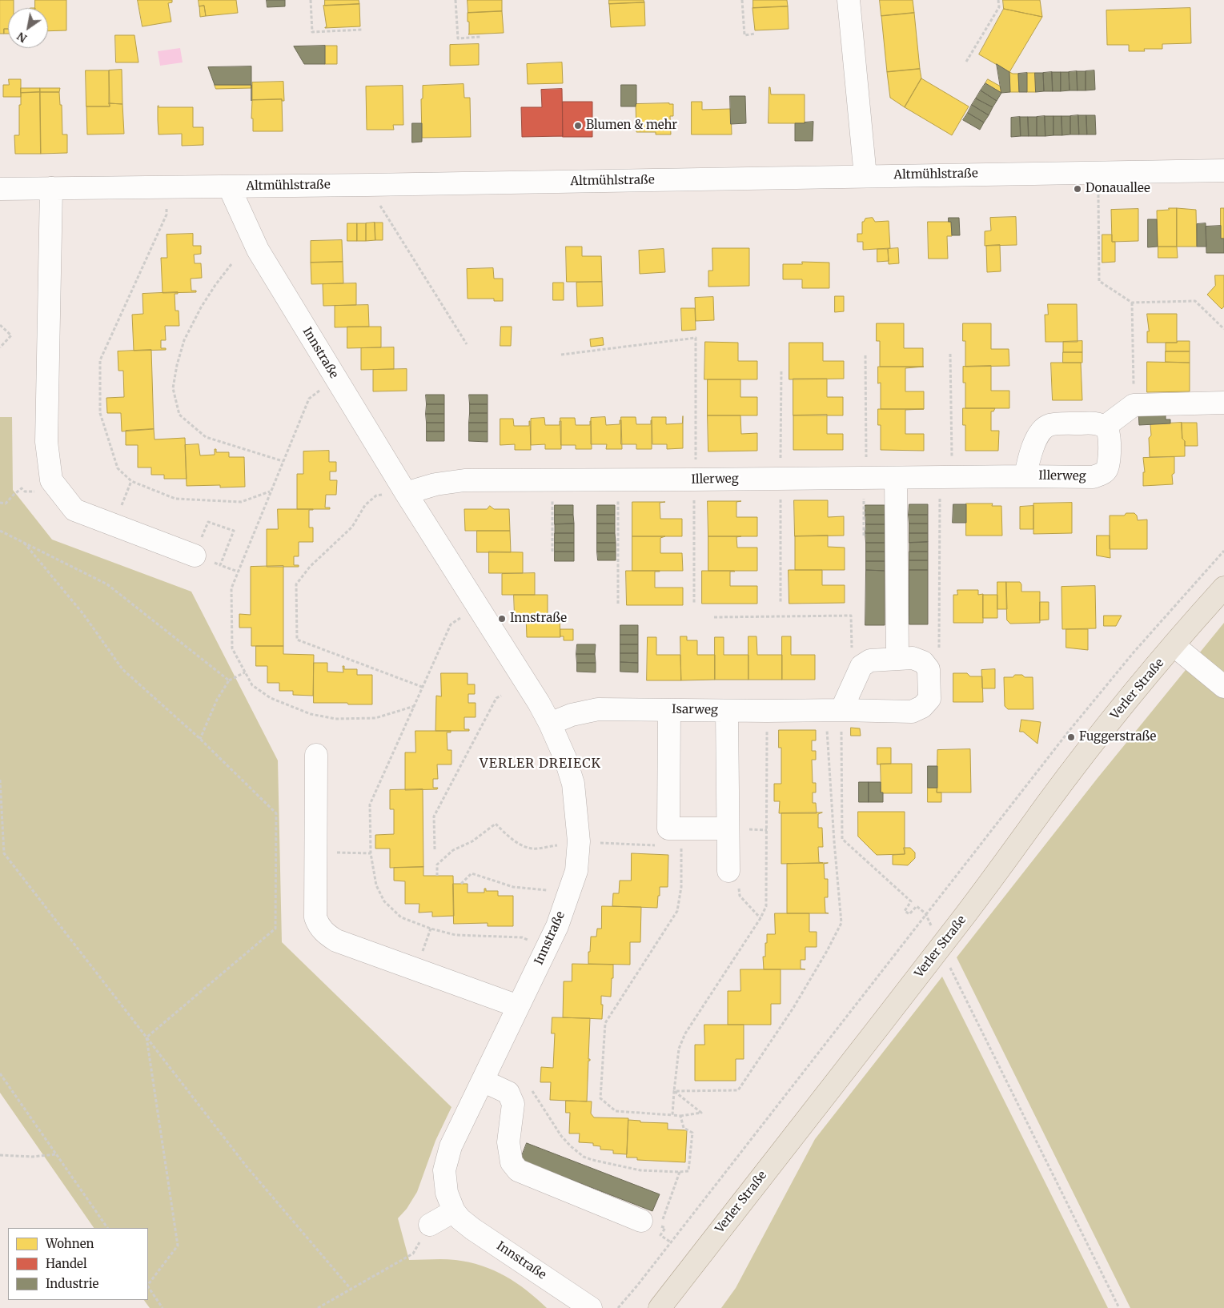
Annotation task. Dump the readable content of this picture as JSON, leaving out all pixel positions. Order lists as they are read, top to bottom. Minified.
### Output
{"streets":{"main road":["Verler Straße"],"street":["Altmühlstraße","Innstraße","Illerweg","Isarweg"]},"crossings":[["Altmühlstraße","Innstraße"],["Innstraße","Illerweg"],["Innstraße","Isarweg"]],"districts":["VERLER DREIECK"],"places":["Blumen & mehr","Donauallee","Innstraße","Fuggerstraße"],"legend":["Wohnen","Handel","Industrie"],"north":"bottom left"}
